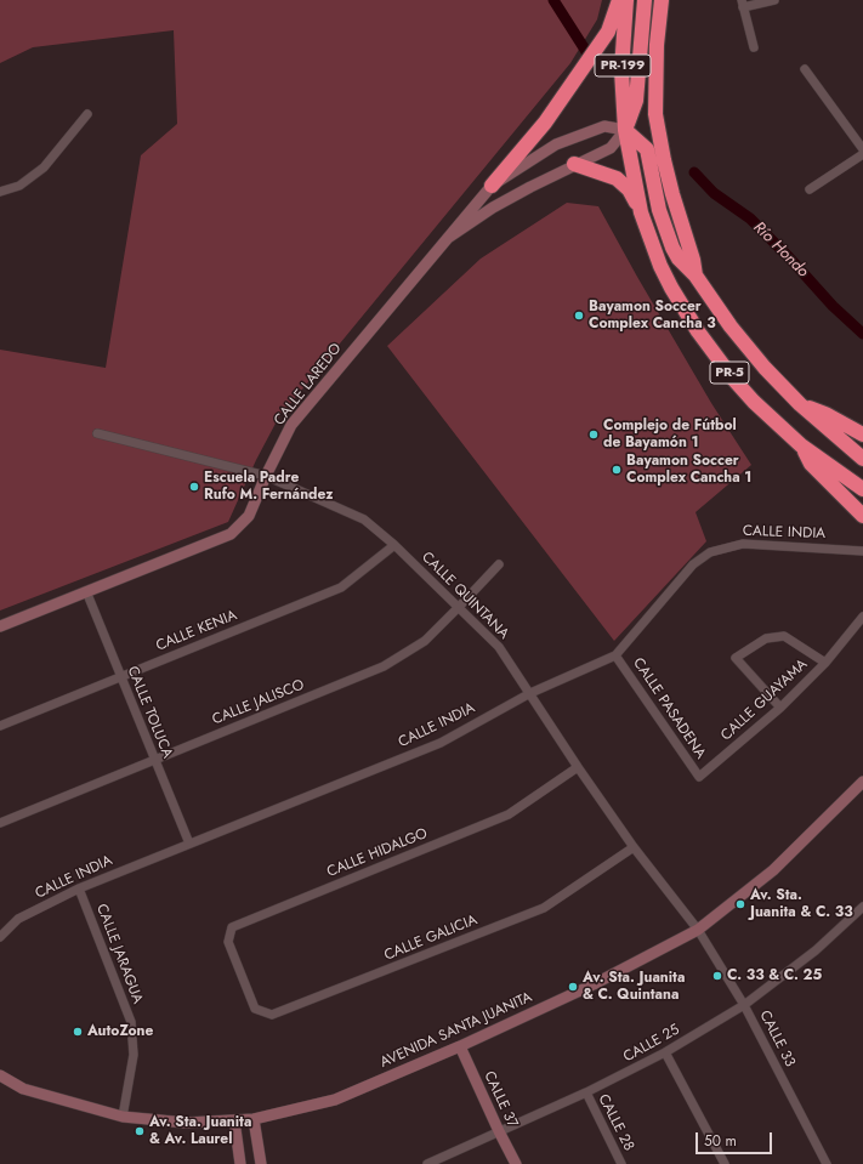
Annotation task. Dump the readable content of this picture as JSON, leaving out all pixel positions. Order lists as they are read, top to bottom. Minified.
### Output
{"streets":{"highway":["PR-199","PR-5"],"street":["CALLE LAREDO","CALLE INDIA","CALLE QUINTANA","CALLE KENIA","CALLE GUAYAMA","CALLE JALISCO","CALLE PASADENA","CALLE TOLUCA","CALLE HIDALGO","CALLE GALICIA","CALLE JARAGUA","AVENIDA SANTA JUANITA","CALLE 33","CALLE 25","CALLE 37","CALLE 28"]},"crossings":[["PR-199","PR-5"],["PR-199","CALLE LAREDO"],["PR-5","CALLE LAREDO"],["CALLE LAREDO","CALLE QUINTANA"],["CALLE LAREDO","CALLE TOLUCA"],["CALLE INDIA","CALLE QUINTANA"],["CALLE INDIA","CALLE PASADENA"],["CALLE INDIA","CALLE TOLUCA"],["CALLE INDIA","CALLE JARAGUA"],["CALLE QUINTANA","CALLE KENIA"],["CALLE QUINTANA","CALLE JALISCO"],["CALLE QUINTANA","CALLE HIDALGO"],["CALLE QUINTANA","CALLE GALICIA"],["CALLE QUINTANA","AVENIDA SANTA JUANITA"],["CALLE QUINTANA","CALLE 33"],["CALLE KENIA","CALLE TOLUCA"],["CALLE GUAYAMA","CALLE PASADENA"],["CALLE JALISCO","CALLE TOLUCA"],["CALLE HIDALGO","CALLE GALICIA"],["CALLE JARAGUA","AVENIDA SANTA JUANITA"],["AVENIDA SANTA JUANITA","CALLE 33"],["AVENIDA SANTA JUANITA","CALLE 37"],["CALLE 33","CALLE 25"],["CALLE 25","CALLE 37"],["CALLE 25","CALLE 28"]],"water":["Río Hondo"],"places":["Bayamon Soccer Complex Cancha 3","Complejo de Fútbol de Bayamón 1","Bayamon Soccer Complex Cancha 1","Escuela Padre Rufo M. Fernández","Av. Sta. Juanita & C. 33","C. 33 & C. 25","Av. Sta. Juanita & C. Quintana","AutoZone","Av. Sta. Juanita & Av. Laurel"],"scale_bar":"50 m"}
